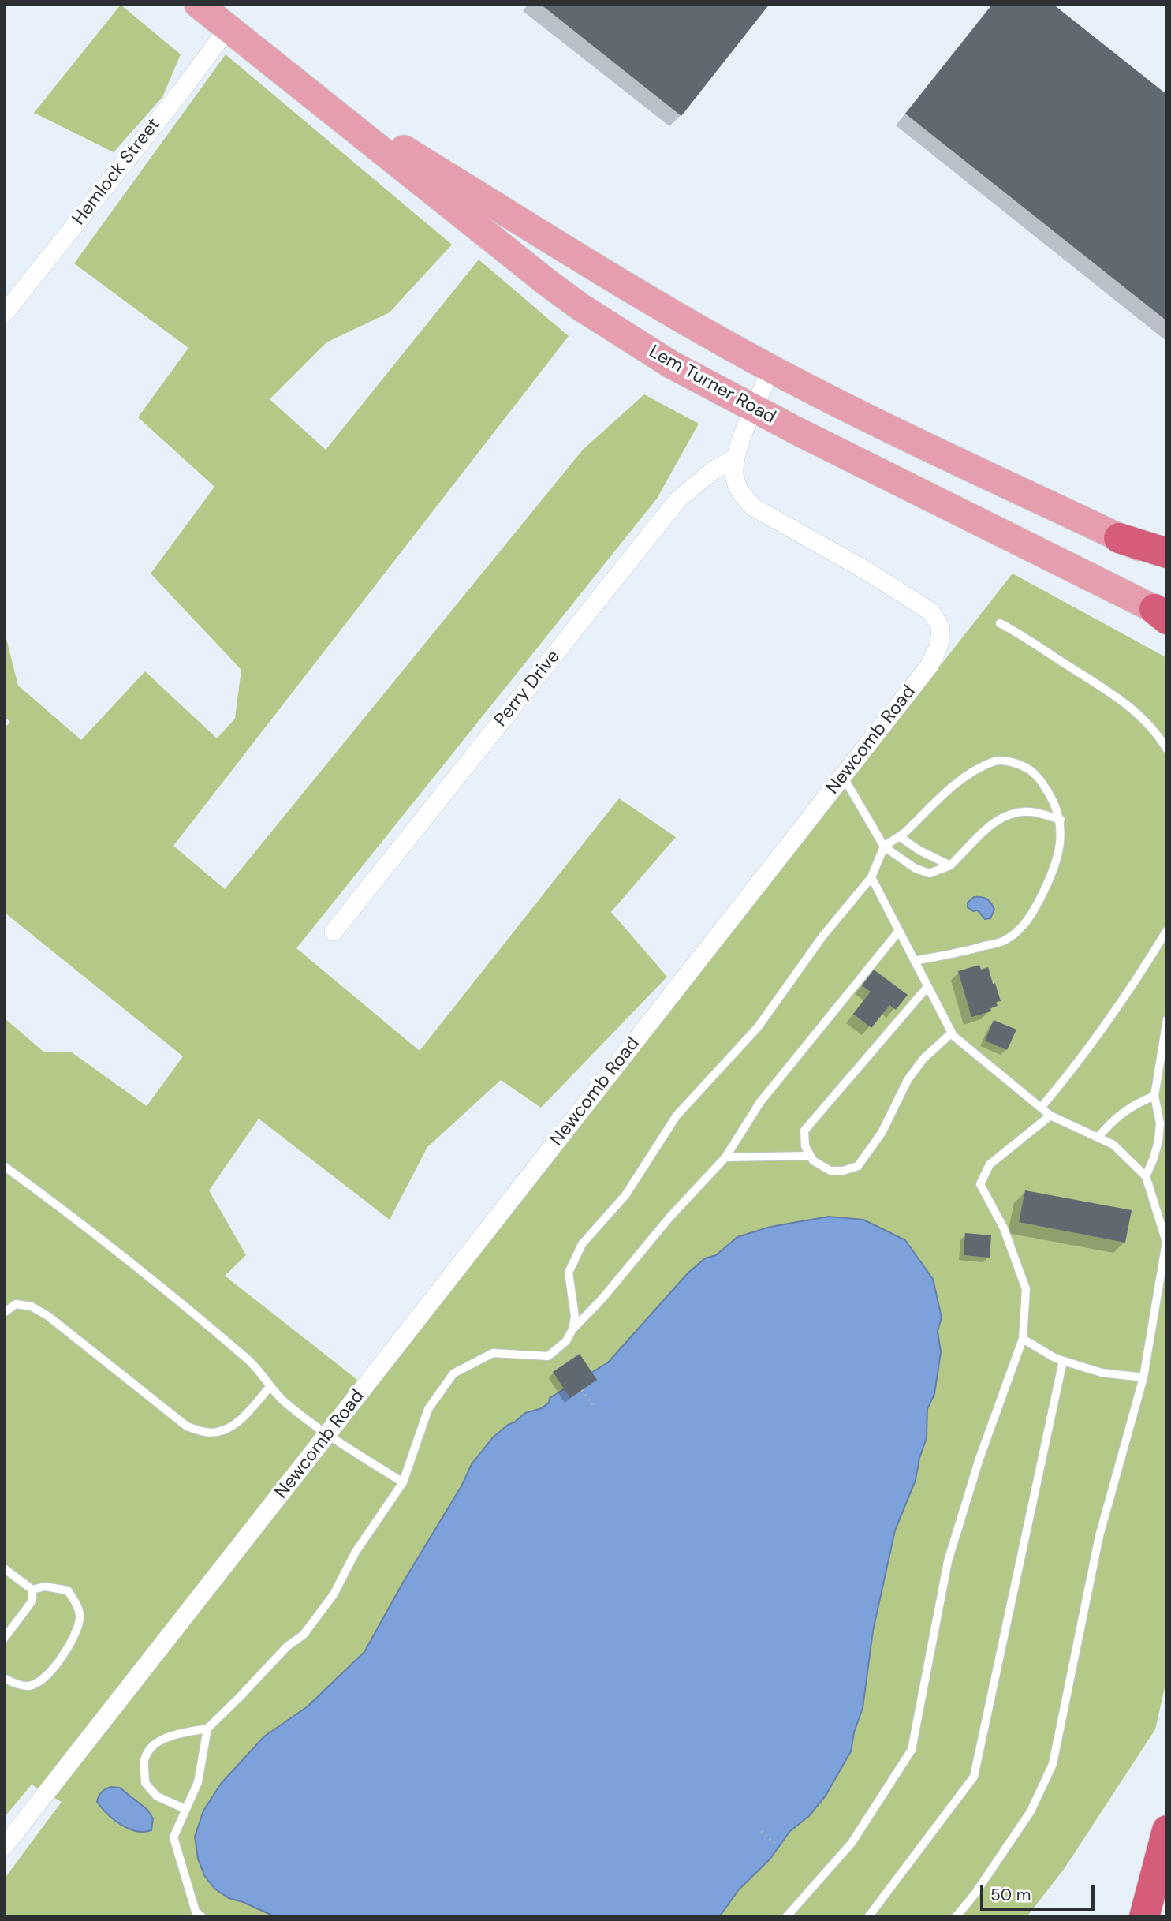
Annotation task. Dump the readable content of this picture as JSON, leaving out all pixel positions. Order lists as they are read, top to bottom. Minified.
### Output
{"streets":{"main road":["Lem Turner Road"],"street":["Hemlock Street","Perry Drive","Newcomb Road"]},"crossings":[["Hemlock Street","Lem Turner Road"],["Lem Turner Road","Newcomb Road"],["Perry Drive","Newcomb Road"]],"scale_bar":"50 m"}
